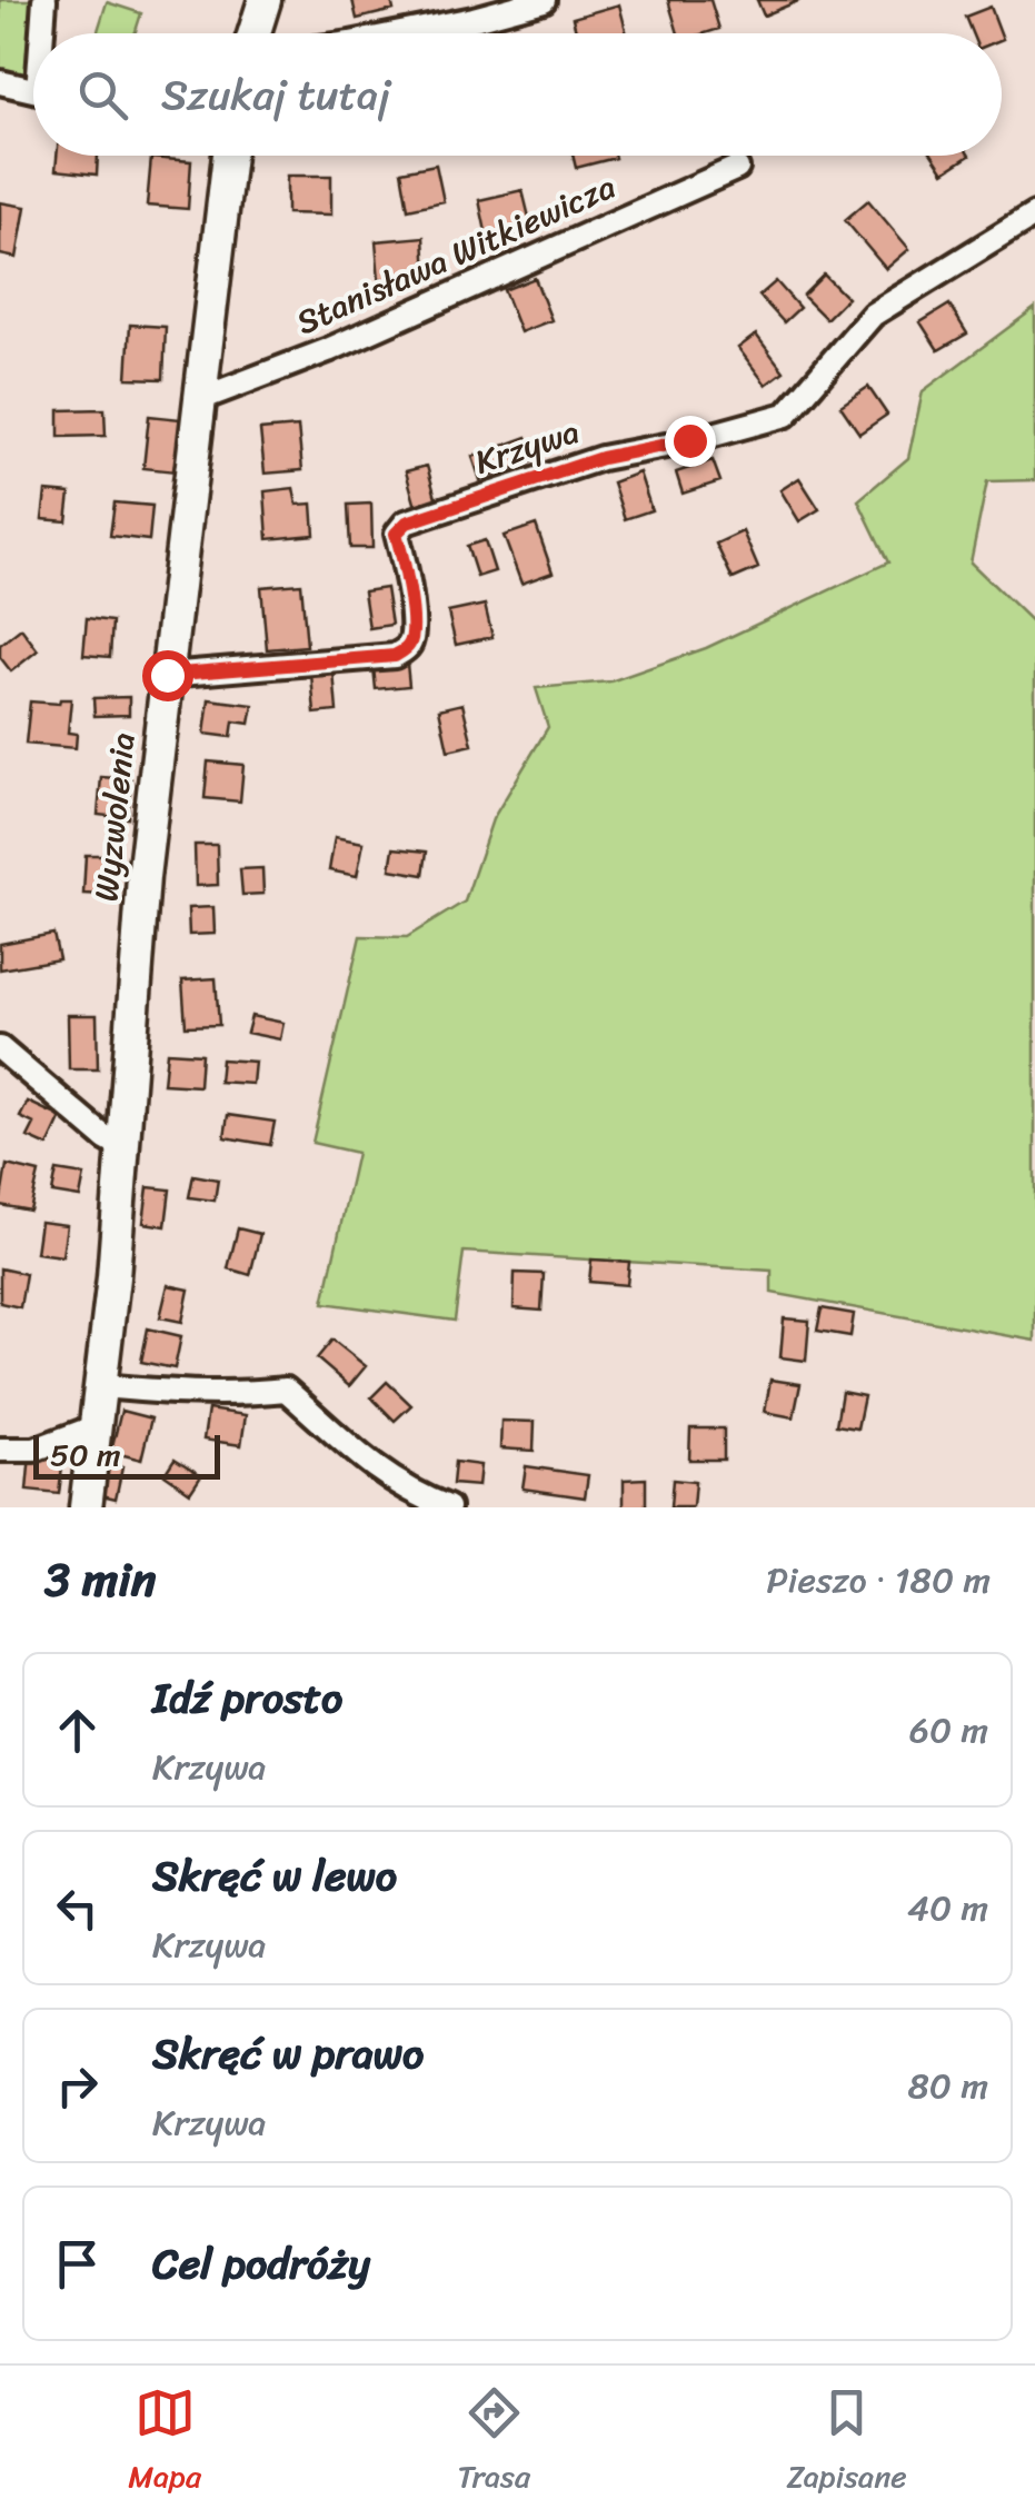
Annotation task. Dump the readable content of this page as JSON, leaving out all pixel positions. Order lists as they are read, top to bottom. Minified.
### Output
{"streets":{"street":["Stanisława Witkiewicza","Krzywa","Wyzwolenia"]},"crossings":[["Stanisława Witkiewicza","Wyzwolenia"],["Krzywa","Wyzwolenia"]],"scale_bar":"50 m","page":{"search":"Szukaj tutaj","scale":"50 m","heading":["3 min","Pieszo · 180 m"],"list":[["Idź prosto","Krzywa","60 m"],["Skręć w lewo","Krzywa","40 m"],["Skręć w prawo","Krzywa","80 m"],"Cel podróży"],"nav":["Mapa","Trasa","Zapisane"]}}
